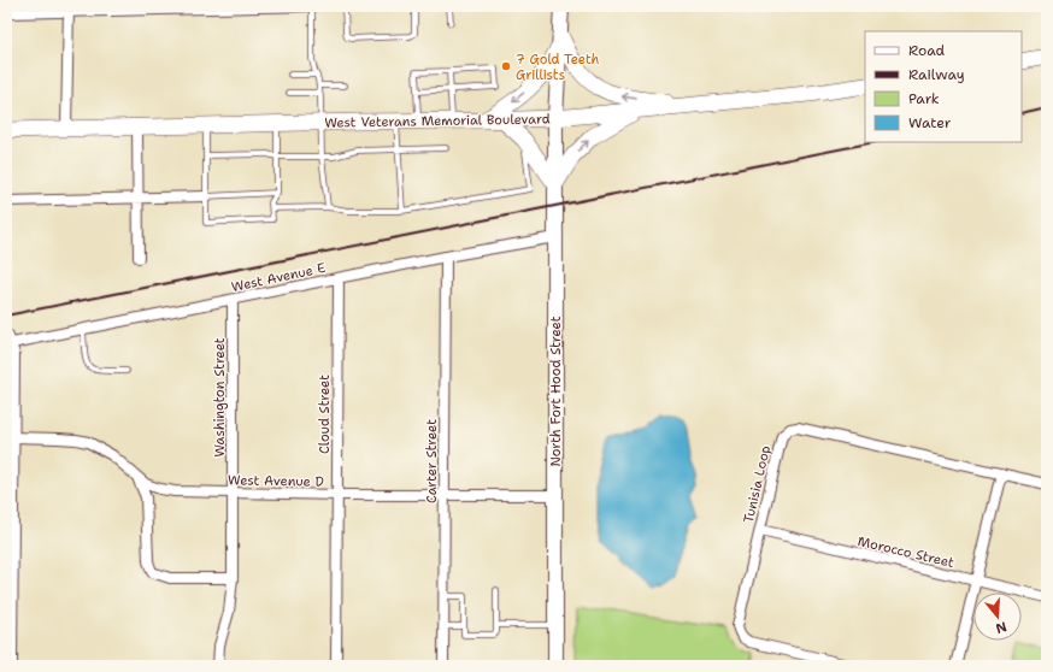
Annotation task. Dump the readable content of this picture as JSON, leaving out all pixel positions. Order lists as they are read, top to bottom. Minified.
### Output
{"streets":{"main road":["West Veterans Memorial Boulevard","North Fort Hood Street"],"street":["West Avenue E","Washington Street","Cloud Street","Carter Street","West Avenue D","Tunisia Loop","Morocco Street"]},"crossings":[["West Veterans Memorial Boulevard","North Fort Hood Street"],["West Avenue E","North Fort Hood Street"],["West Avenue E","Washington Street"],["West Avenue E","Cloud Street"],["West Avenue E","Carter Street"],["North Fort Hood Street","West Avenue D"],["Washington Street","West Avenue D"],["Cloud Street","West Avenue D"],["Carter Street","West Avenue D"],["Tunisia Loop","Morocco Street"]],"places":["7 Gold Teeth Grillists"],"legend":["Road","Railway","Park","Water"],"north":"bottom"}
